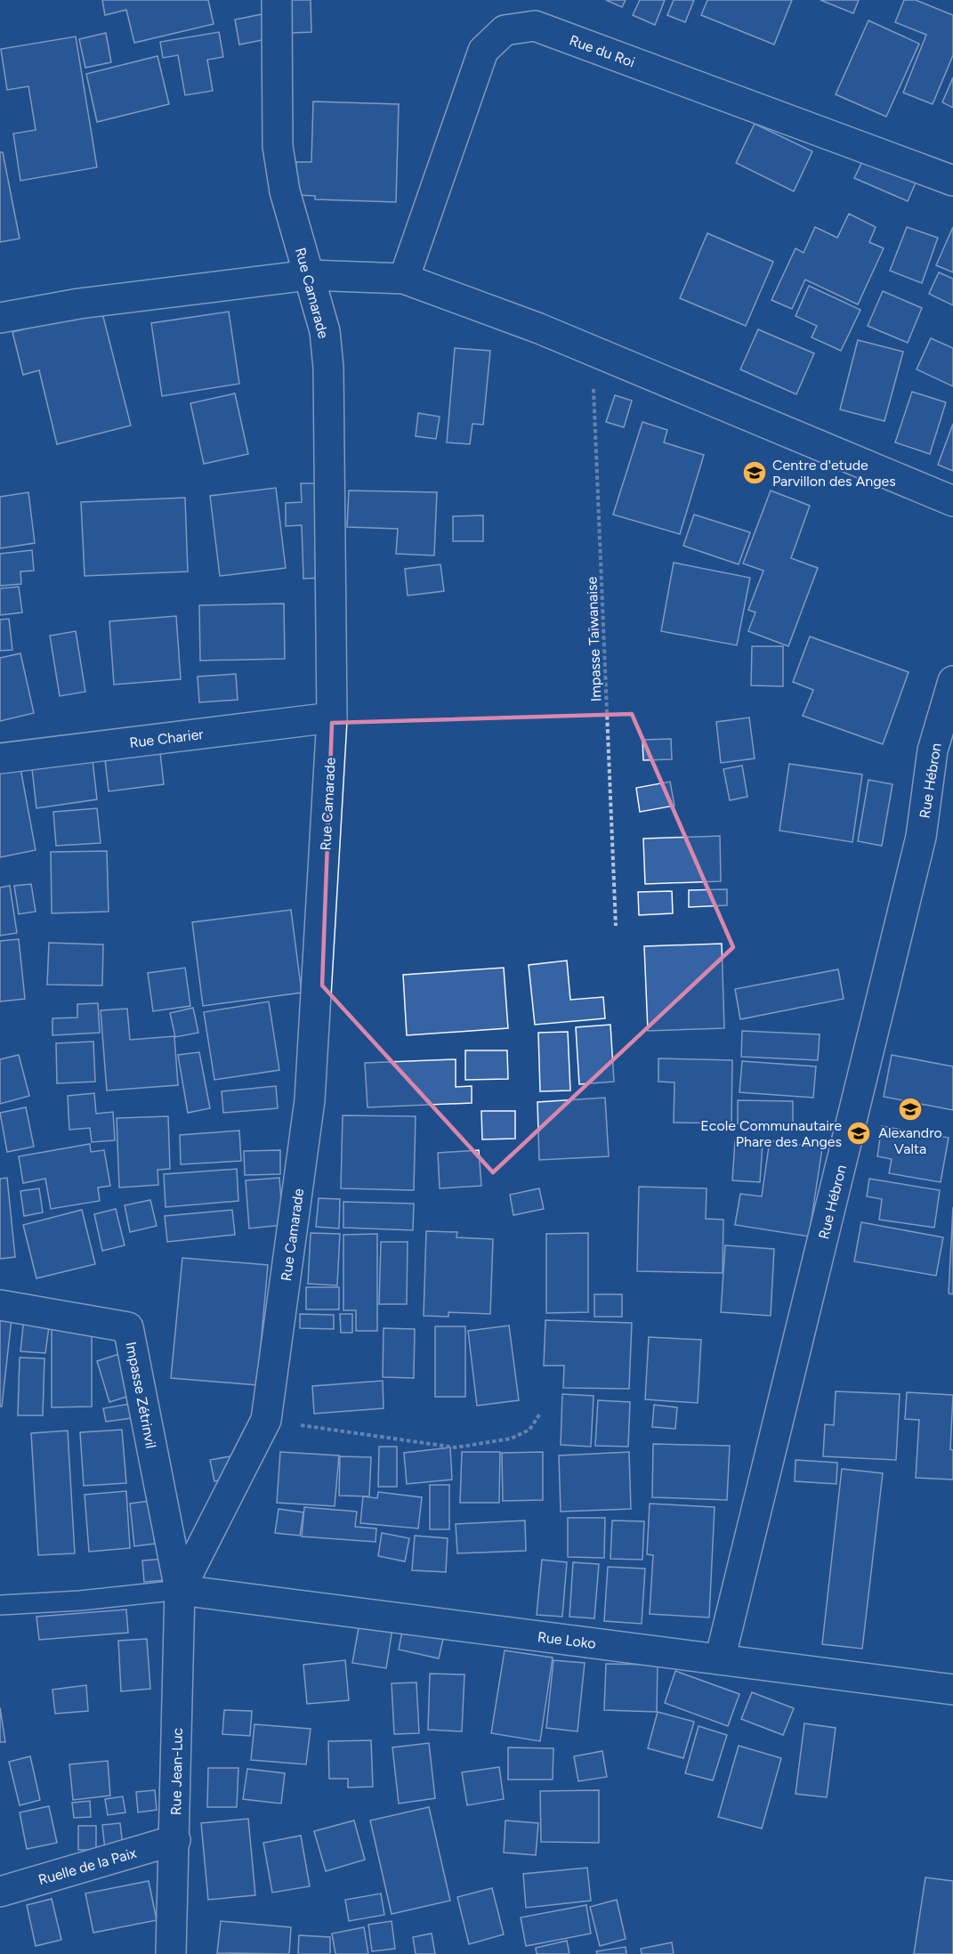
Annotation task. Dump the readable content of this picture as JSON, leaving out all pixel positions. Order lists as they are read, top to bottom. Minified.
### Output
{"streets":{"street":["Rue du Roi","Rue Camarade","Rue Charier","Rue Hébron","Impasse Zétrinvil","Rue Loko","Rue Jean-Luc","Ruelle de la Paix"],"path":["Impasse Taïwanaise"]},"crossings":[["Rue Camarade","Rue Charier"],["Rue Camarade","Impasse Zétrinvil"],["Rue Camarade","Rue Loko"],["Rue Camarade","Rue Jean-Luc"],["Rue Hébron","Rue Loko"],["Impasse Zétrinvil","Rue Loko"],["Impasse Zétrinvil","Rue Jean-Luc"],["Rue Loko","Rue Jean-Luc"],["Rue Jean-Luc","Ruelle de la Paix"]],"places":{"school or university":["Centre d'etude Parvillon des Anges","Alexandro Valta","Ecole Communautaire Phare des Anges"]}}
